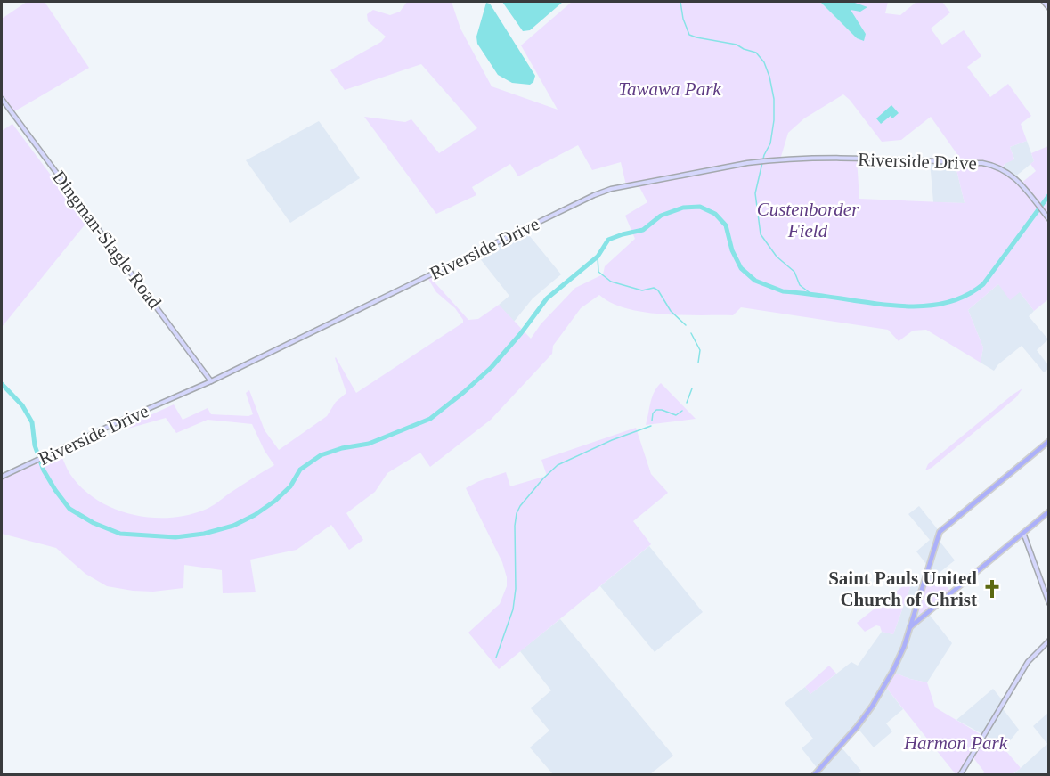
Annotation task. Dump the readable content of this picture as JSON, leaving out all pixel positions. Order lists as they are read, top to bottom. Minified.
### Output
{"streets":{"main road":["Riverside Drive","Dingman-Slagle Road"]},"crossings":[["Riverside Drive","Dingman-Slagle Road"]],"parks":["Tawawa Park","Custenborder Field","Harmon Park"],"places":{"church":["Saint Pauls United Church of Christ"]}}
